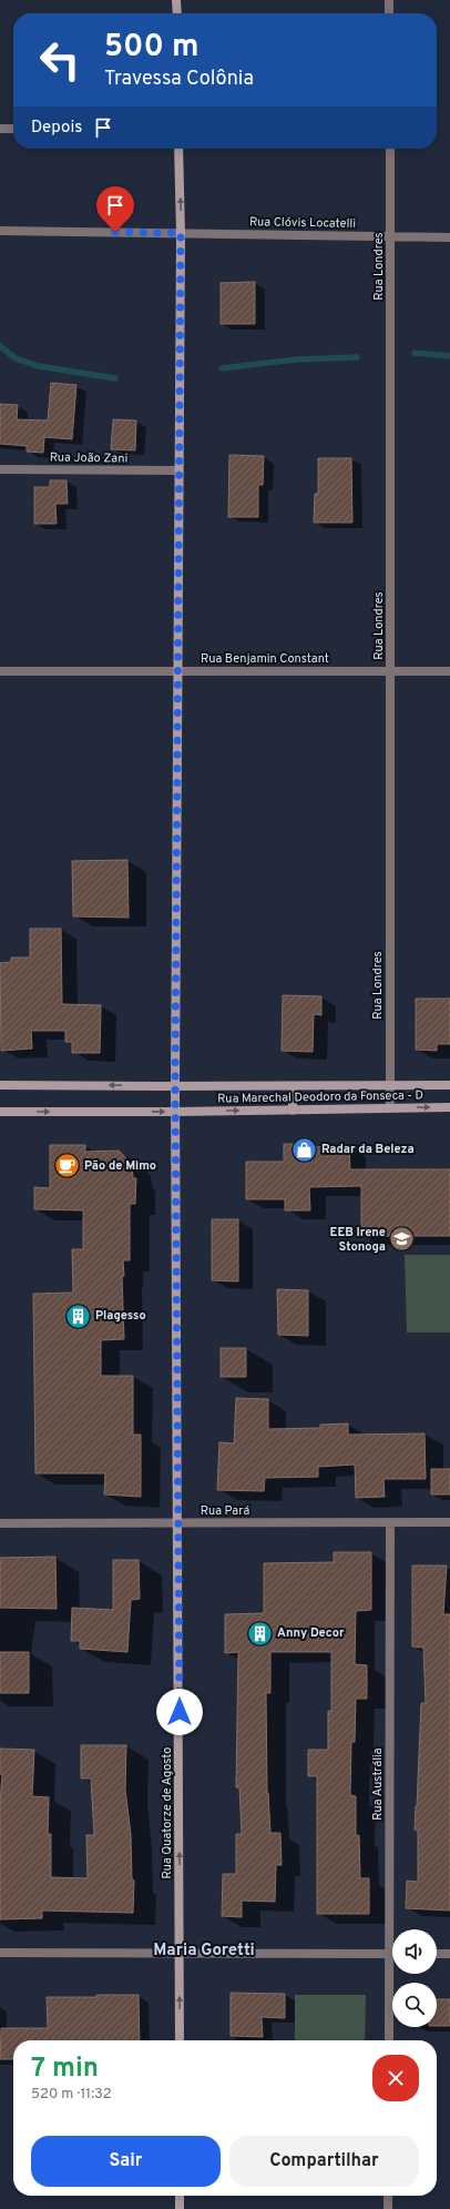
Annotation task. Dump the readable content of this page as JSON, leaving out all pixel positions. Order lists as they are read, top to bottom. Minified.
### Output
{"streets":{"street":["Rua Clóvis Locatelli","Rua Londres","Rua João Zani","Rua Benjamin Constant","Rua Marechal Deodoro da Fonseca - D","Rua Pará","Rua Austrália","Rua Quatorze de Agosto"]},"crossings":[["Rua Clóvis Locatelli","Rua Londres"],["Rua Clóvis Locatelli","Rua Quatorze de Agosto"],["Rua Londres","Rua Benjamin Constant"],["Rua Londres","Rua Marechal Deodoro da Fonseca - D"],["Rua João Zani","Rua Quatorze de Agosto"],["Rua Benjamin Constant","Rua Quatorze de Agosto"],["Rua Marechal Deodoro da Fonseca - D","Rua Quatorze de Agosto"],["Rua Pará","Rua Austrália"],["Rua Pará","Rua Quatorze de Agosto"]],"districts":["Maria Goretti"],"places":{"shop":["Radar da Beleza"],"cafe":["Pão de Mimo"],"school or university":["EEB Irene Stonoga"],"building":["Plagesso","Anny Decor"]},"page":{"turn":["500 m","Travessa Colônia"],"then":"Depois","heading":["7 min","520 m · 11:32"],"buttons":["Sair","Compartilhar"]}}
